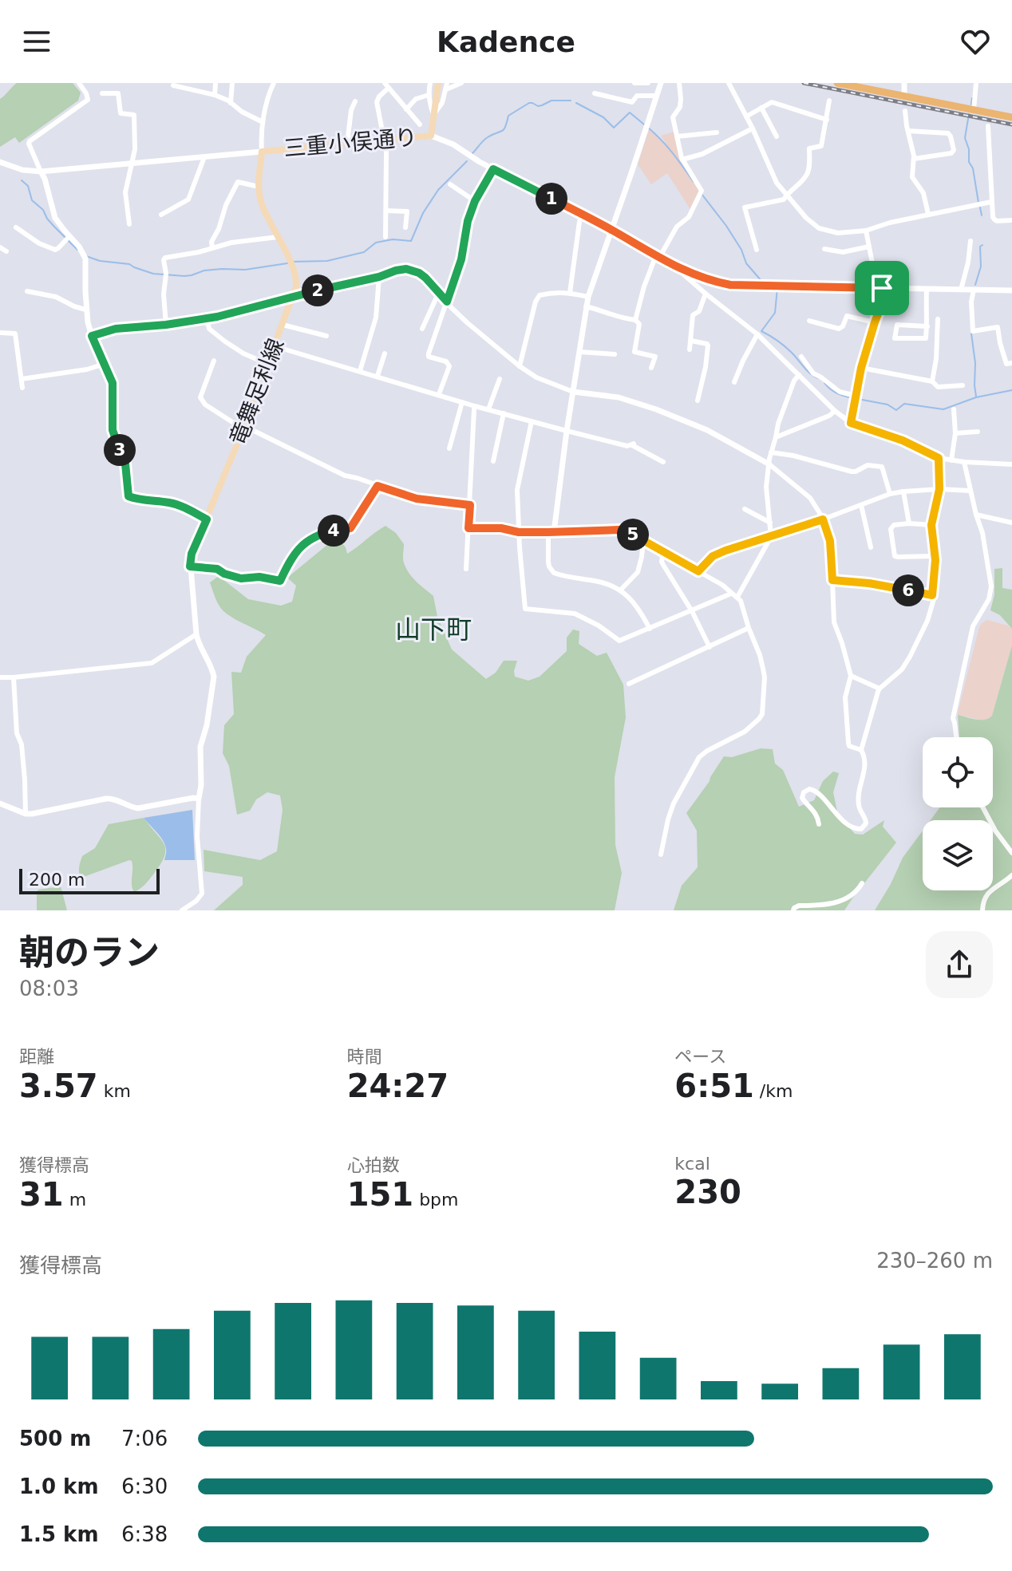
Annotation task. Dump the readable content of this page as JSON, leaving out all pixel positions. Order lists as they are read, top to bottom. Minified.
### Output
{"streets":{"main road":["三重小俣通り","竜舞足利線"]},"crossings":[["三重小俣通り","竜舞足利線"]],"districts":["山下町"],"scale_bar":"200 m","page":{"header":"Kadence","pins":["1","2","3","4","5","6"],"scale":"200 m","heading":["朝のラン","08:03"],"stats":[["距離","3.57 km"],["時間","24:27"],["ペース","6:51 /km"],["獲得標高","31 m"],["心拍数","151 bpm"],["kcal","230"]],"chart":["獲得標高","230–260 m"],"list":[{"name":"500 m","note":"7:06"},{"name":"1.0 km","note":"6:30"},{"name":"1.5 km","note":"6:38"}]}}
